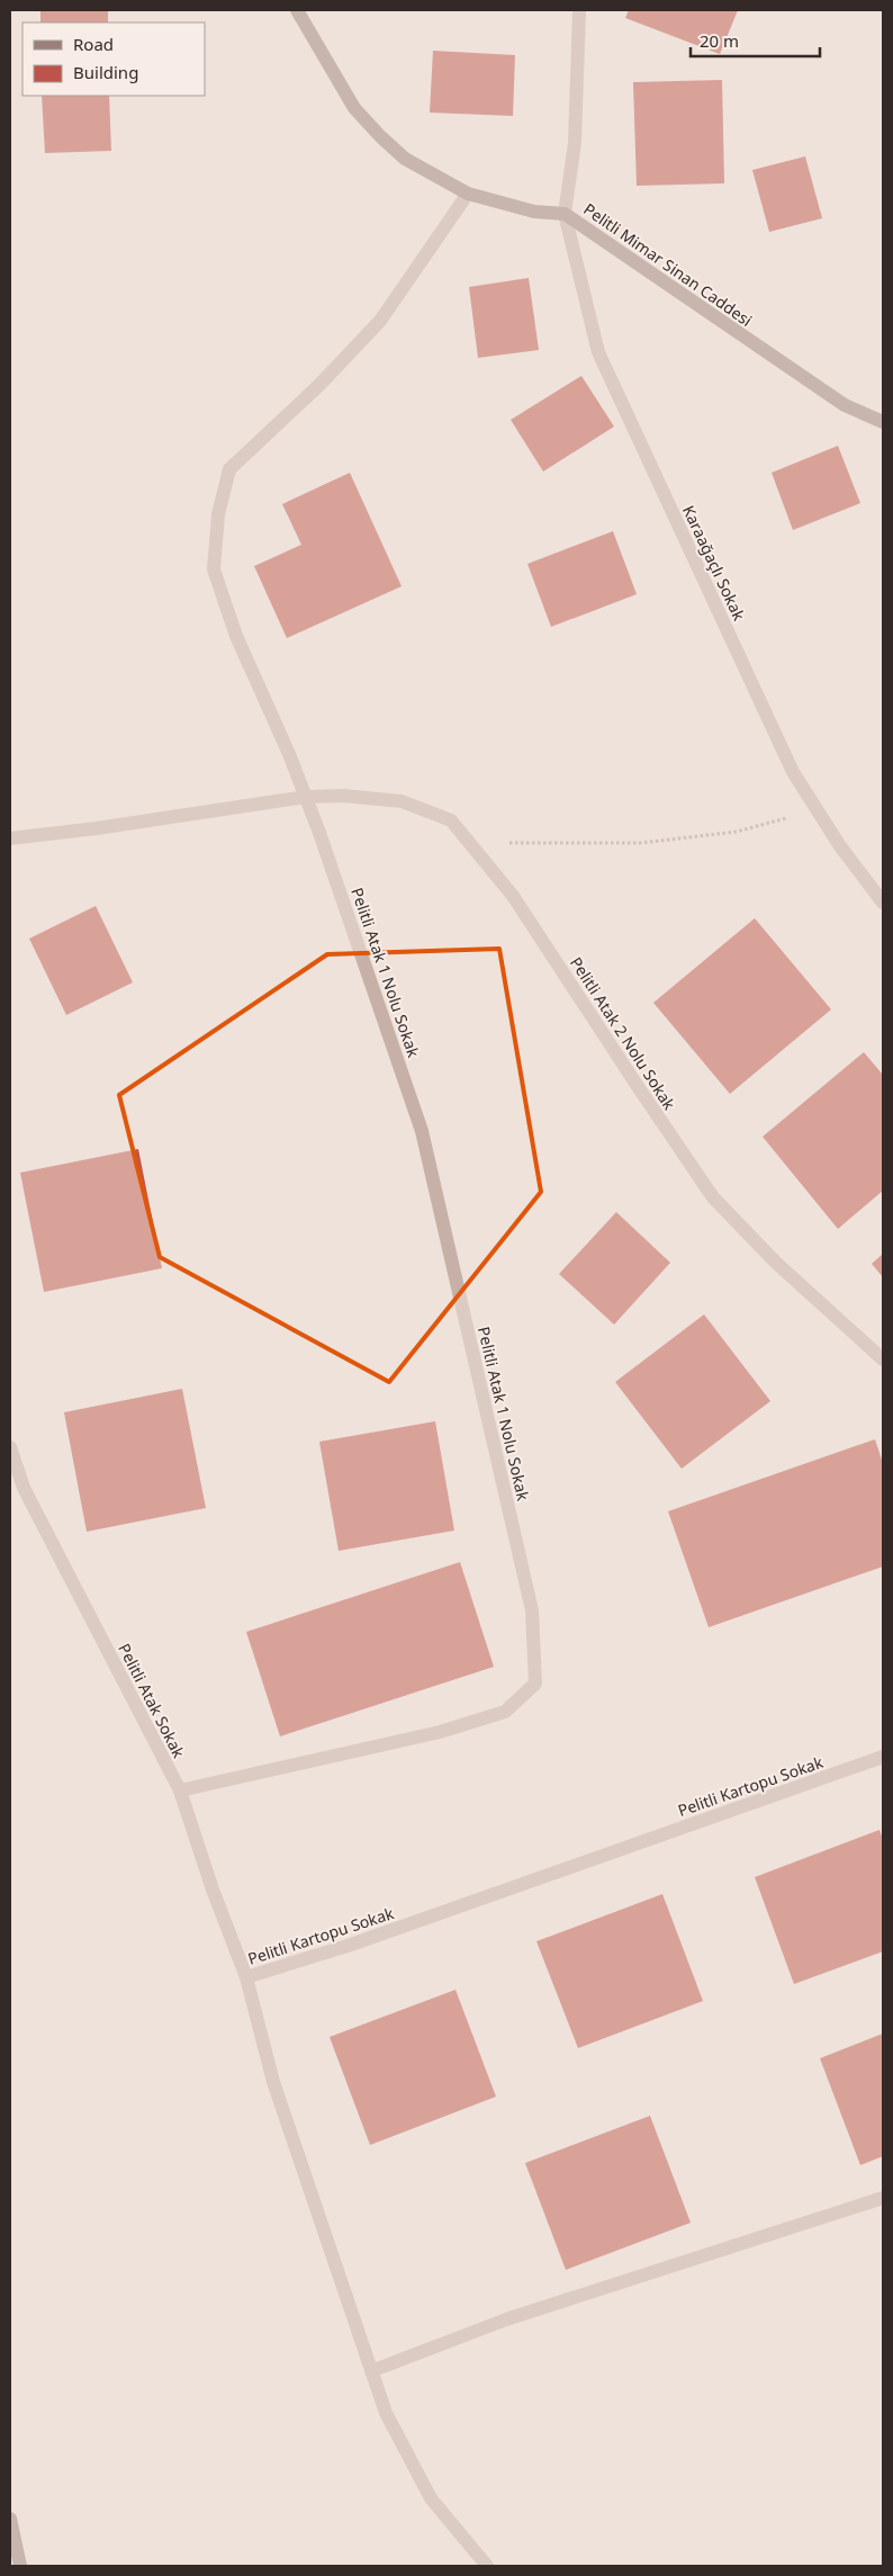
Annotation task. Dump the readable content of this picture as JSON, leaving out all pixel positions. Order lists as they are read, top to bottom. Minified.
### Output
{"streets":{"street":["Pelitli Mimar Sinan Caddesi","Karaağaçlı Sokak","Pelitli Atak 1 Nolu Sokak","Pelitli Atak 2 Nolu Sokak","Pelitli Atak Sokak","Pelitli Kartopu Sokak"]},"crossings":[["Pelitli Mimar Sinan Caddesi","Karaağaçlı Sokak"],["Pelitli Mimar Sinan Caddesi","Pelitli Atak 1 Nolu Sokak"],["Pelitli Atak 1 Nolu Sokak","Pelitli Atak 2 Nolu Sokak"],["Pelitli Atak 1 Nolu Sokak","Pelitli Atak Sokak"],["Pelitli Atak Sokak","Pelitli Kartopu Sokak"]],"legend":["Road","Building"],"scale_bar":"20 m"}
